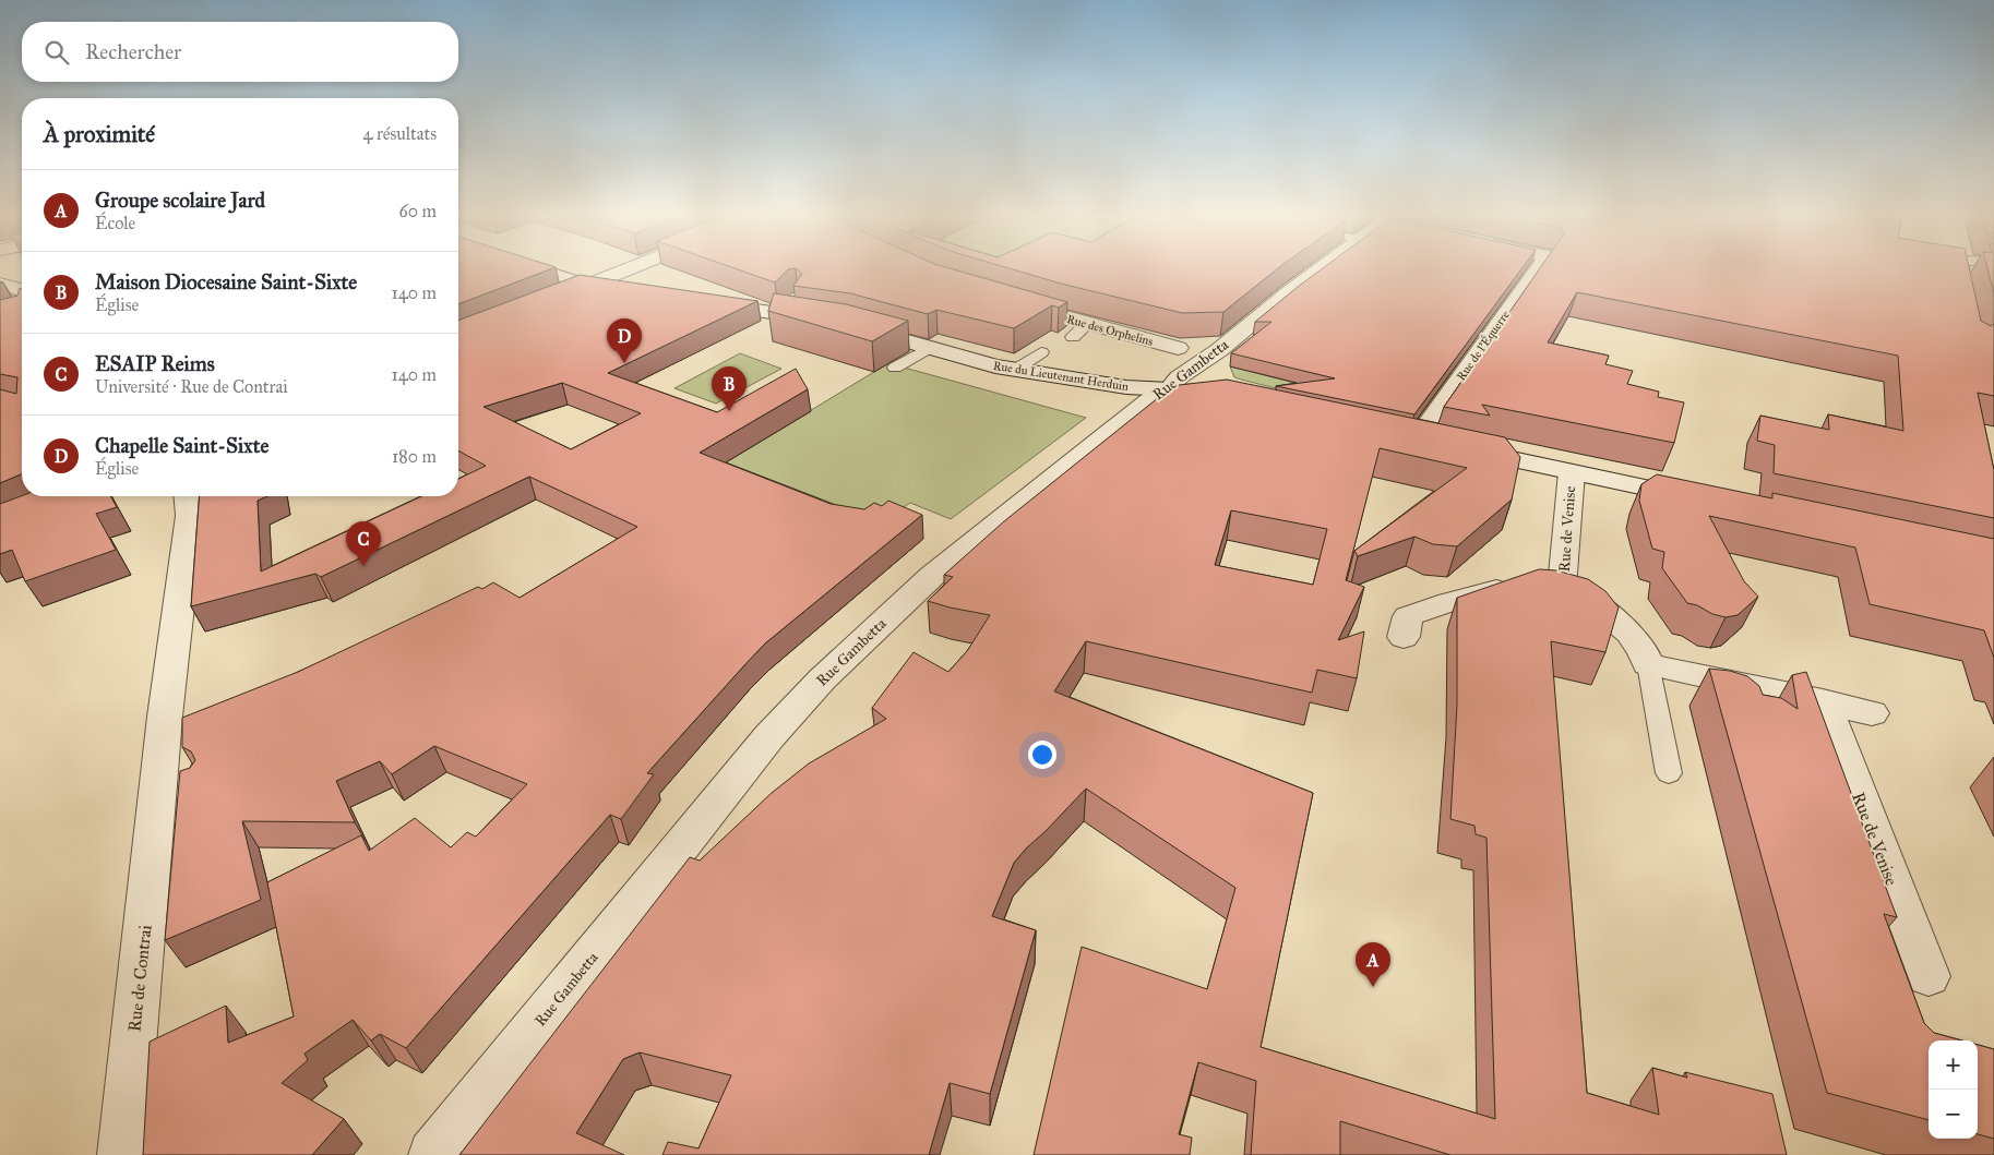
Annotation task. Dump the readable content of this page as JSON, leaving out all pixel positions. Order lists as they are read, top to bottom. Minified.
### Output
{"streets":{"street":["Rue des Orphelins","Rue de l'Équerre","Rue Gambetta","Rue du Lieutenant Herduin","Rue de Venise","Rue de Contrai"]},"crossings":[["Rue de l'Équerre","Rue de Venise"],["Rue Gambetta","Rue du Lieutenant Herduin"]],"page":{"search":"Rechercher","heading":["À proximité","4 résultats"],"list":[{"mark":"A","name":"Groupe scolaire Jard","note":"École","value":"60 m"},{"mark":"B","name":"Maison Diocesaine Saint-Sixte","note":"Église","value":"140 m"},{"mark":"C","name":"ESAIP Reims","note":"Université · Rue de Contrai","value":"140 m"},{"mark":"D","name":"Chapelle Saint-Sixte","note":"Église","value":"180 m"}],"pins":["D","B","C","A"],"map_buttons":["+","−"]}}
